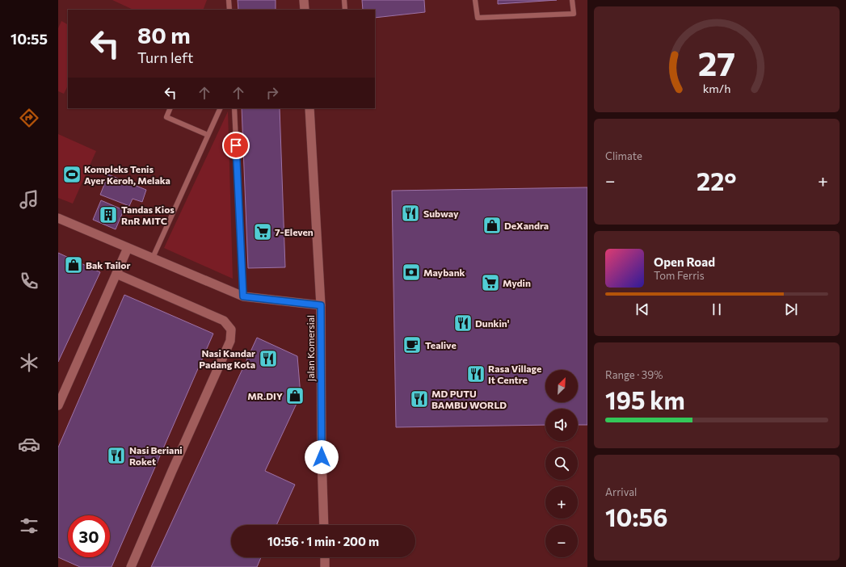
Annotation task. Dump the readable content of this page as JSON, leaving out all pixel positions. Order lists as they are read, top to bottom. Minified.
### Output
{"streets":{"street":["Jalan Komersial"]},"places":{"sports":["Kompleks Tenis Ayer Keroh, Melaka"],"restaurant":["Subway","Dunkin'","Nasi Kandar Padang Kota","Rasa Village It Centre","MD PUTU BAMBU WORLD","Nasi Beriani Roket"],"building":["Tandas Kios RnR MITC"],"shop":["DeXandra","Bak Tailor","MR.DIY"],"supermarket":["7-Eleven","Mydin"],"bank":["Maybank"],"cafe":["Tealive"]},"north":"top right","page":{"tabs":"10:55","turn":["80 m","Turn left"],"tile":["Climate",["Range · 39%","195 km"],["Arrival","10:56"]],"heat":["−","22°","+"],"song":["Open Road","Tom Ferris"],"map_buttons":["+","−"],"limit":"30","trip":"10:56 · 1 min · 200 m","gauge":["27","km/h"]}}
